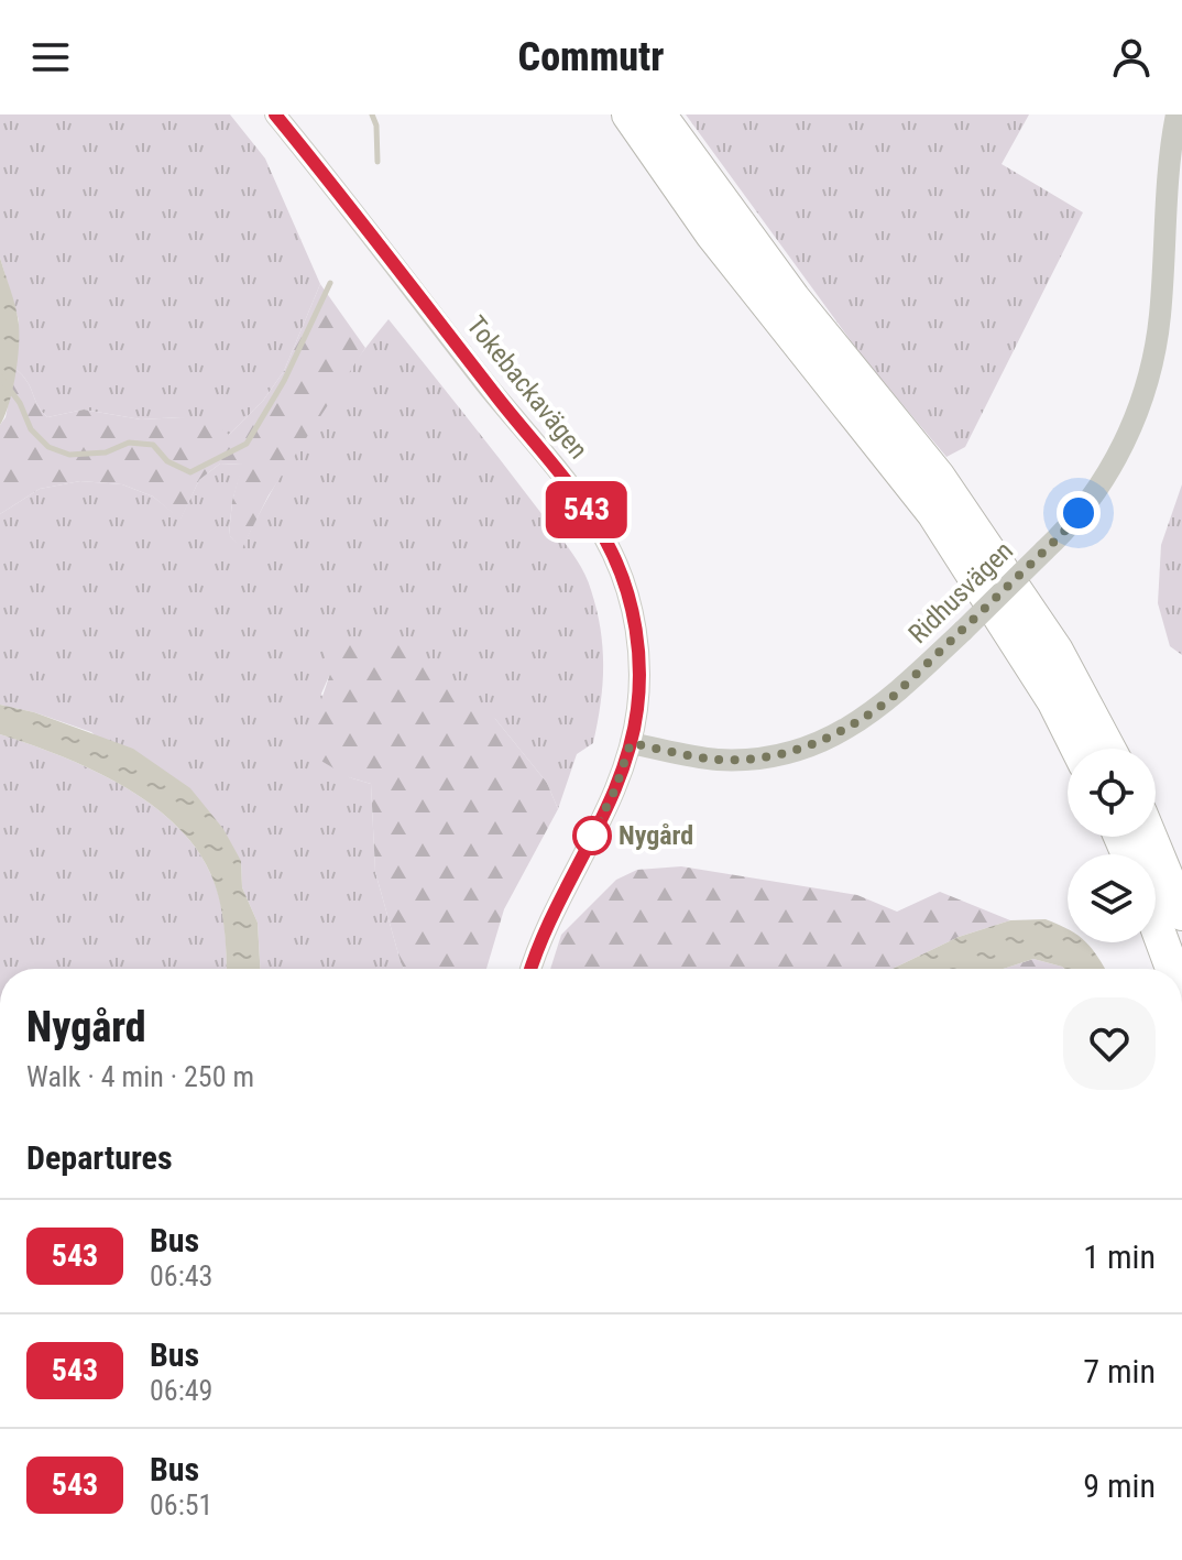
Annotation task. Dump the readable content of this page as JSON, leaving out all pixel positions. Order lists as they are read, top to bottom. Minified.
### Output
{"streets":{"street":["Tokebackavägen","Ridhusvägen"]},"crossings":[["Tokebackavägen","Ridhusvägen"]],"places":["Nygård"],"lines":["bus line 543"],"page":{"header":"Commutr","on_map":"543","heading":[["Nygård","Walk · 4 min · 250 m"],"Departures"],"list":[{"mark":"543","name":"Bus","note":"06:43","value":"1 min"},{"mark":"543","name":"Bus","note":"06:49","value":"7 min"},{"mark":"543","name":"Bus","note":"06:51","value":"9 min"}]}}
